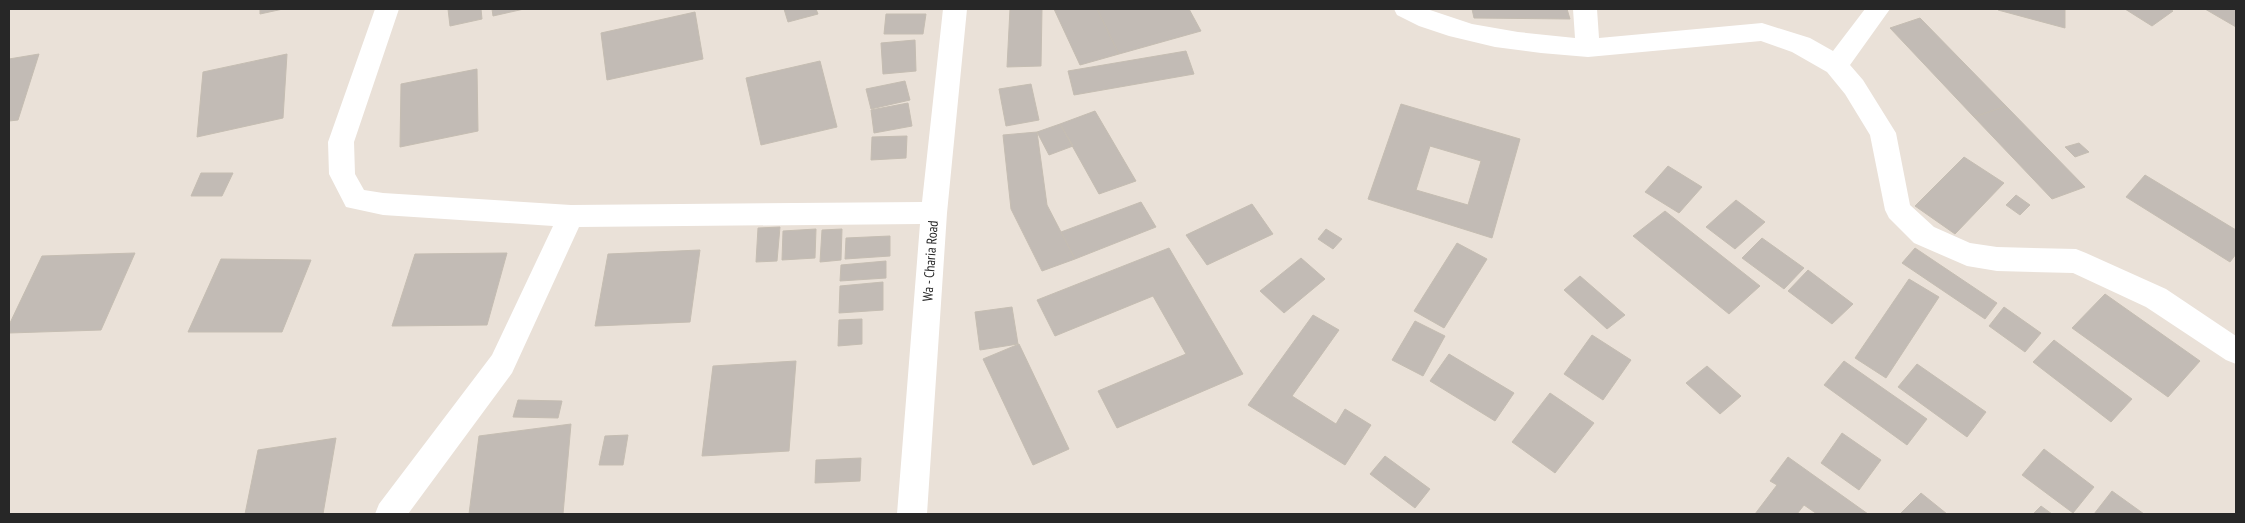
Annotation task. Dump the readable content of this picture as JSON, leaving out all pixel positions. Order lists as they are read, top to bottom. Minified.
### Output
{"streets":{"street":["Wa - Charia Road"]}}
